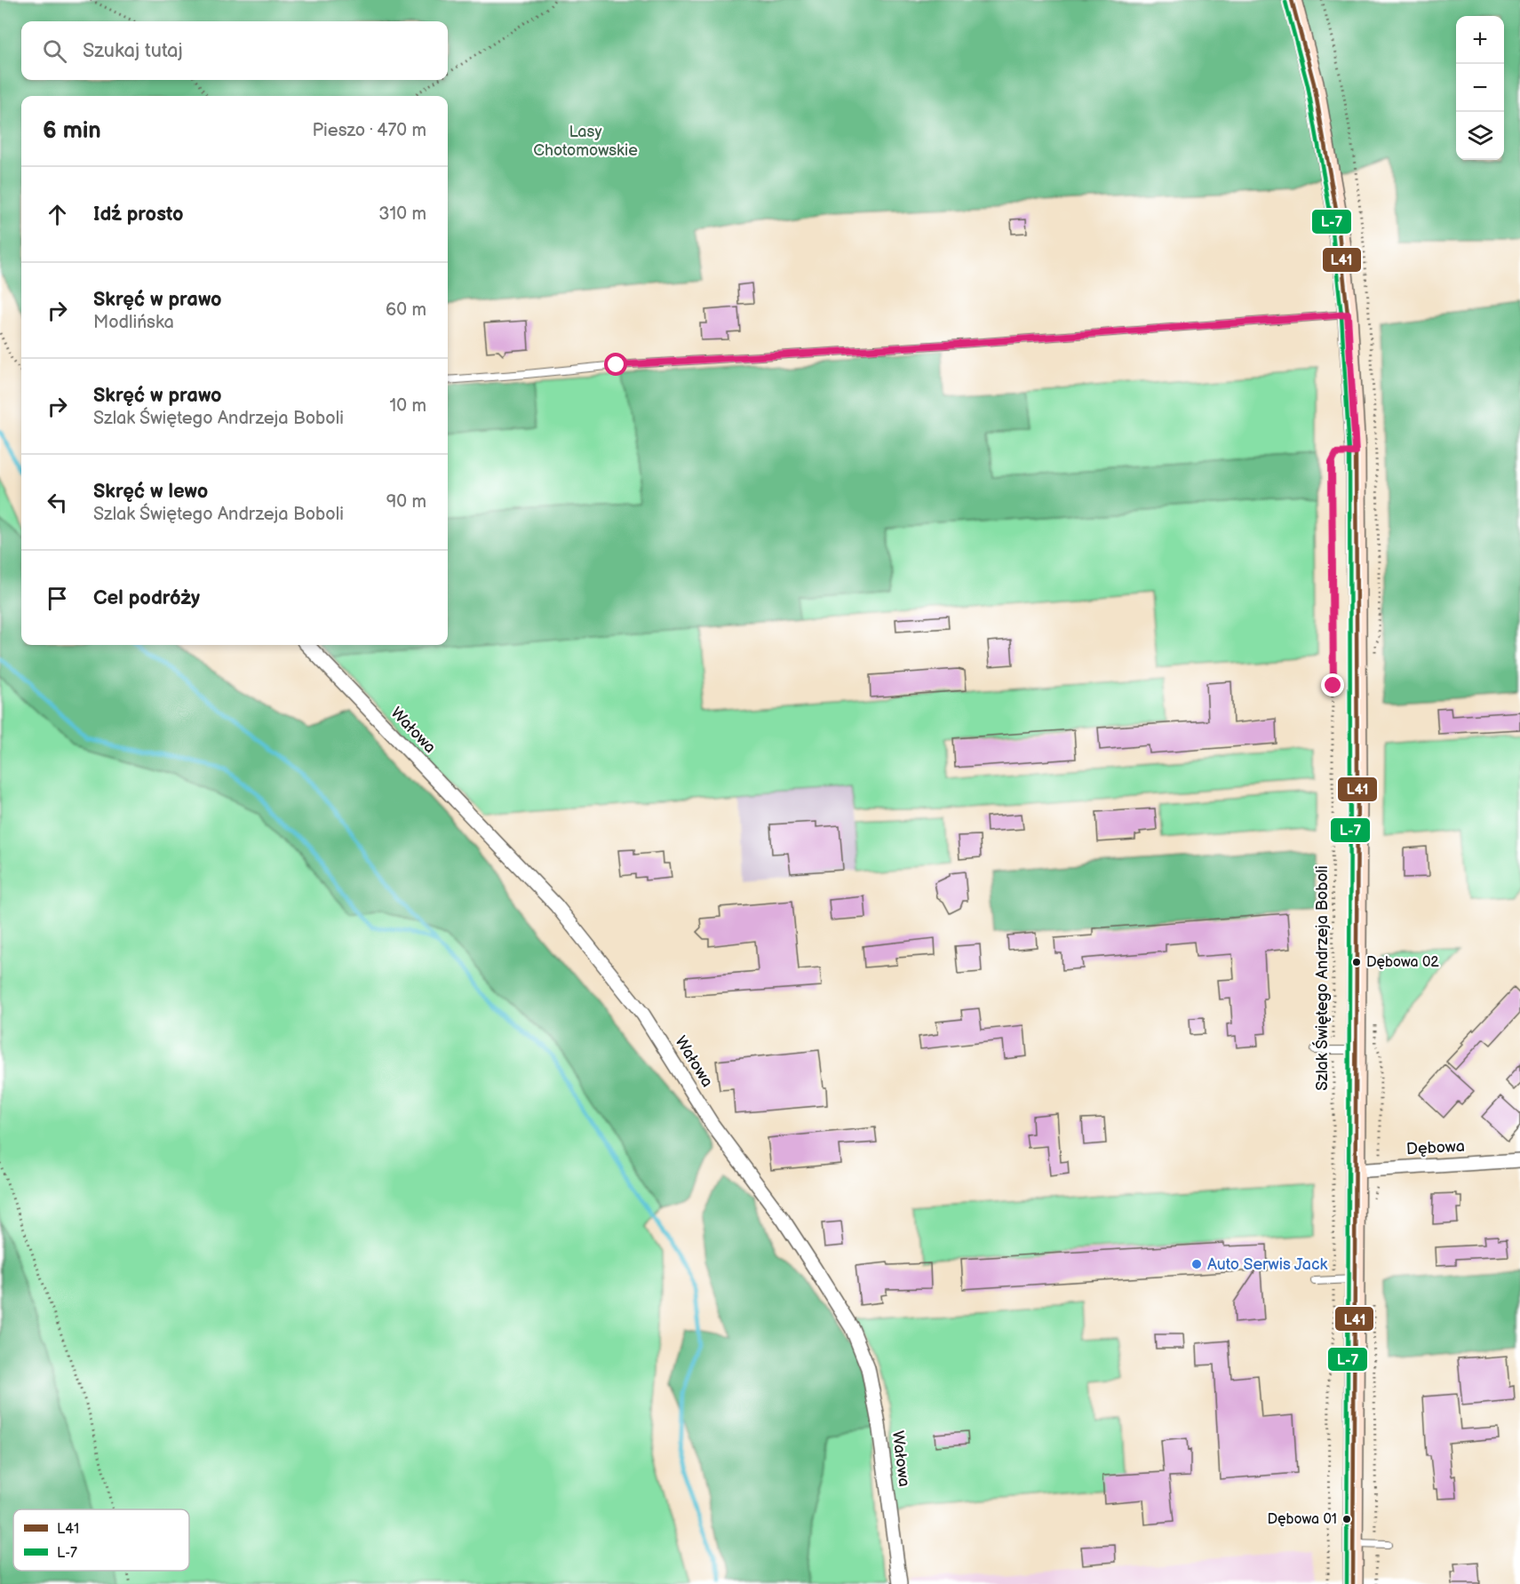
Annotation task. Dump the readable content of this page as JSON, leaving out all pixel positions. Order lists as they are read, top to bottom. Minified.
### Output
{"streets":{"street":["Wałowa","Dębowa"],"path":["Szlak Świętego Andrzeja Boboli"]},"parks":["Lasy Chotomowskie"],"places":["Dębowa 02","Auto Serwis Jack","Dębowa 01"],"lines":["transit line L41","transit line L-7"],"legend":["L41","L-7"],"page":{"map_buttons":["+","−"],"search":"Szukaj tutaj","heading":["6 min","Pieszo · 470 m"],"list":[["Idź prosto","310 m"],["Skręć w prawo","Modlińska","60 m"],["Skręć w prawo","Szlak Świętego Andrzeja Boboli","10 m"],["Skręć w lewo","Szlak Świętego Andrzeja Boboli","90 m"],"Cel podróży"]}}
